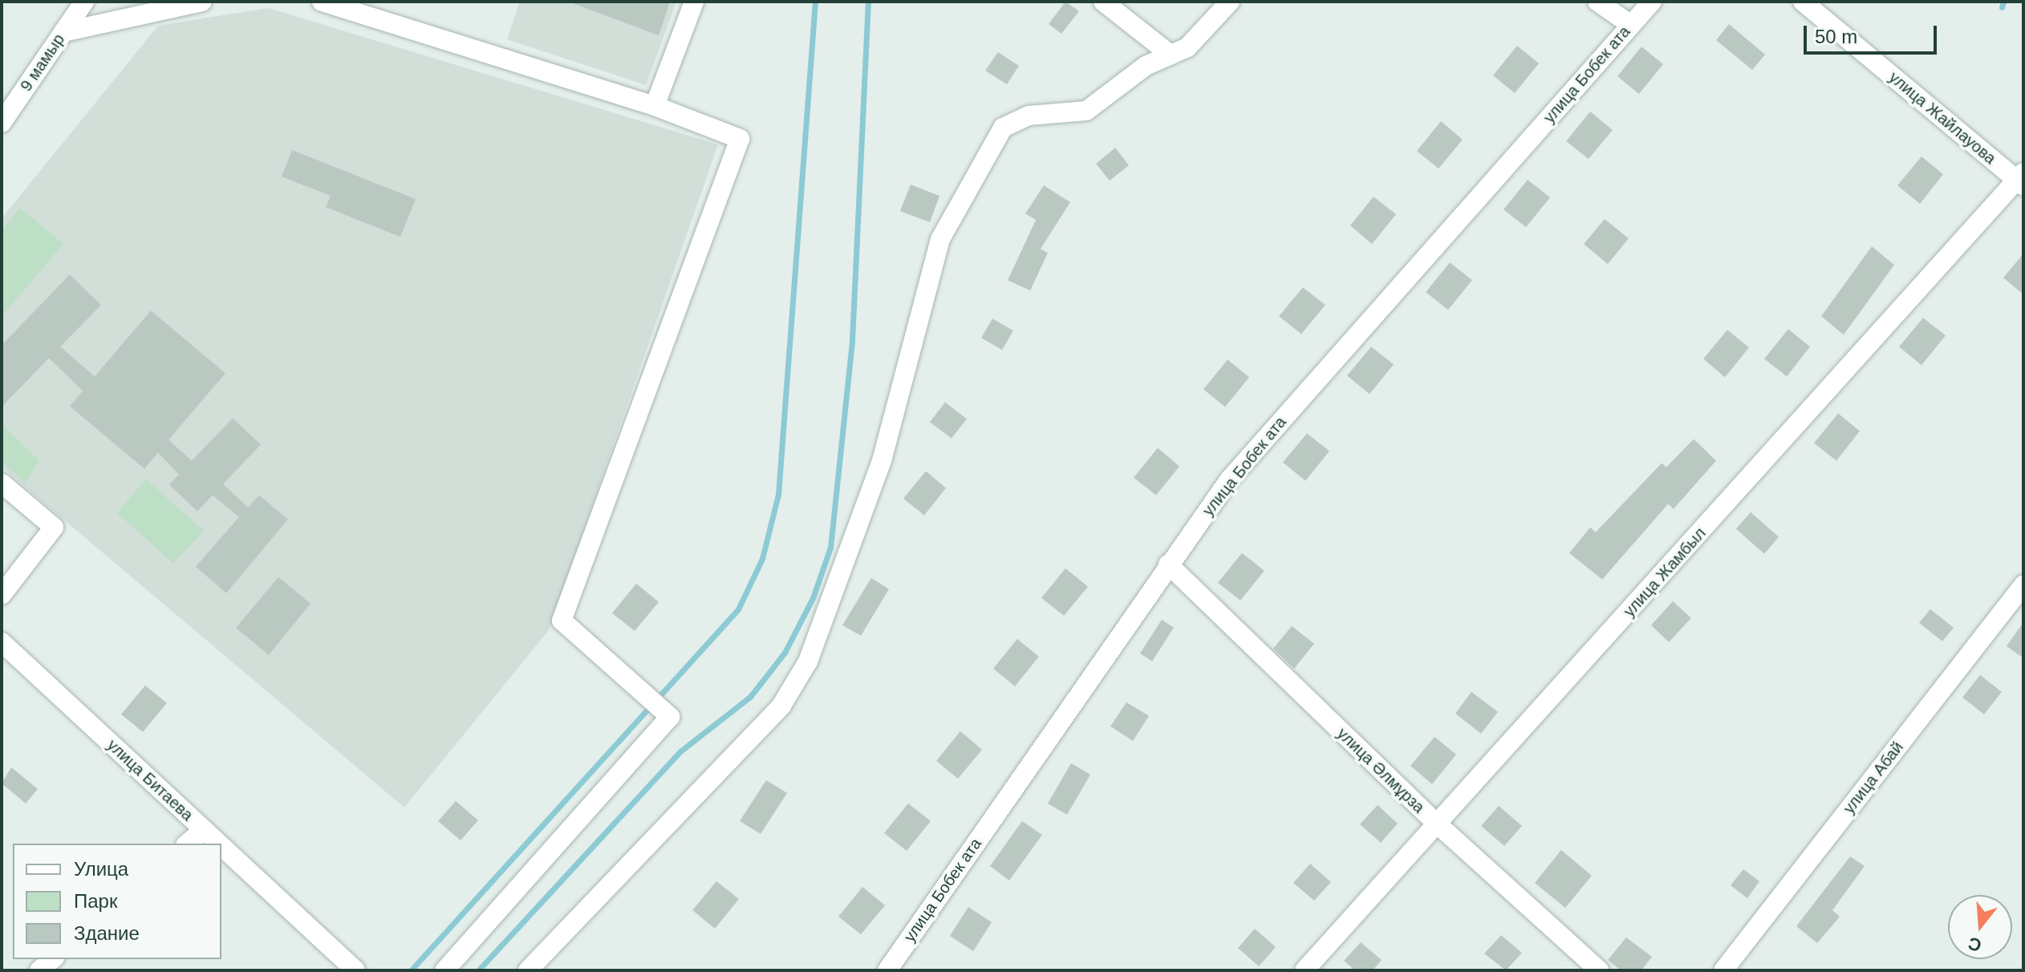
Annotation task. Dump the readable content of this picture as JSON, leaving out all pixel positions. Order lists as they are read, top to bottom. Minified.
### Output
{"streets":{"street":["9 мамыр","улица Бобек ата","улица Жайлауова","улица Жамбыл","улица Әлмұрза","улица Абай","улица Битаева"]},"crossings":[["улица Бобек ата","улица Әлмұрза"],["улица Жайлауова","улица Жамбыл"],["улица Жамбыл","улица Әлмұрза"]],"legend":["Улица","Парк","Здание"],"scale_bar":"50 m","north":"bottom"}
